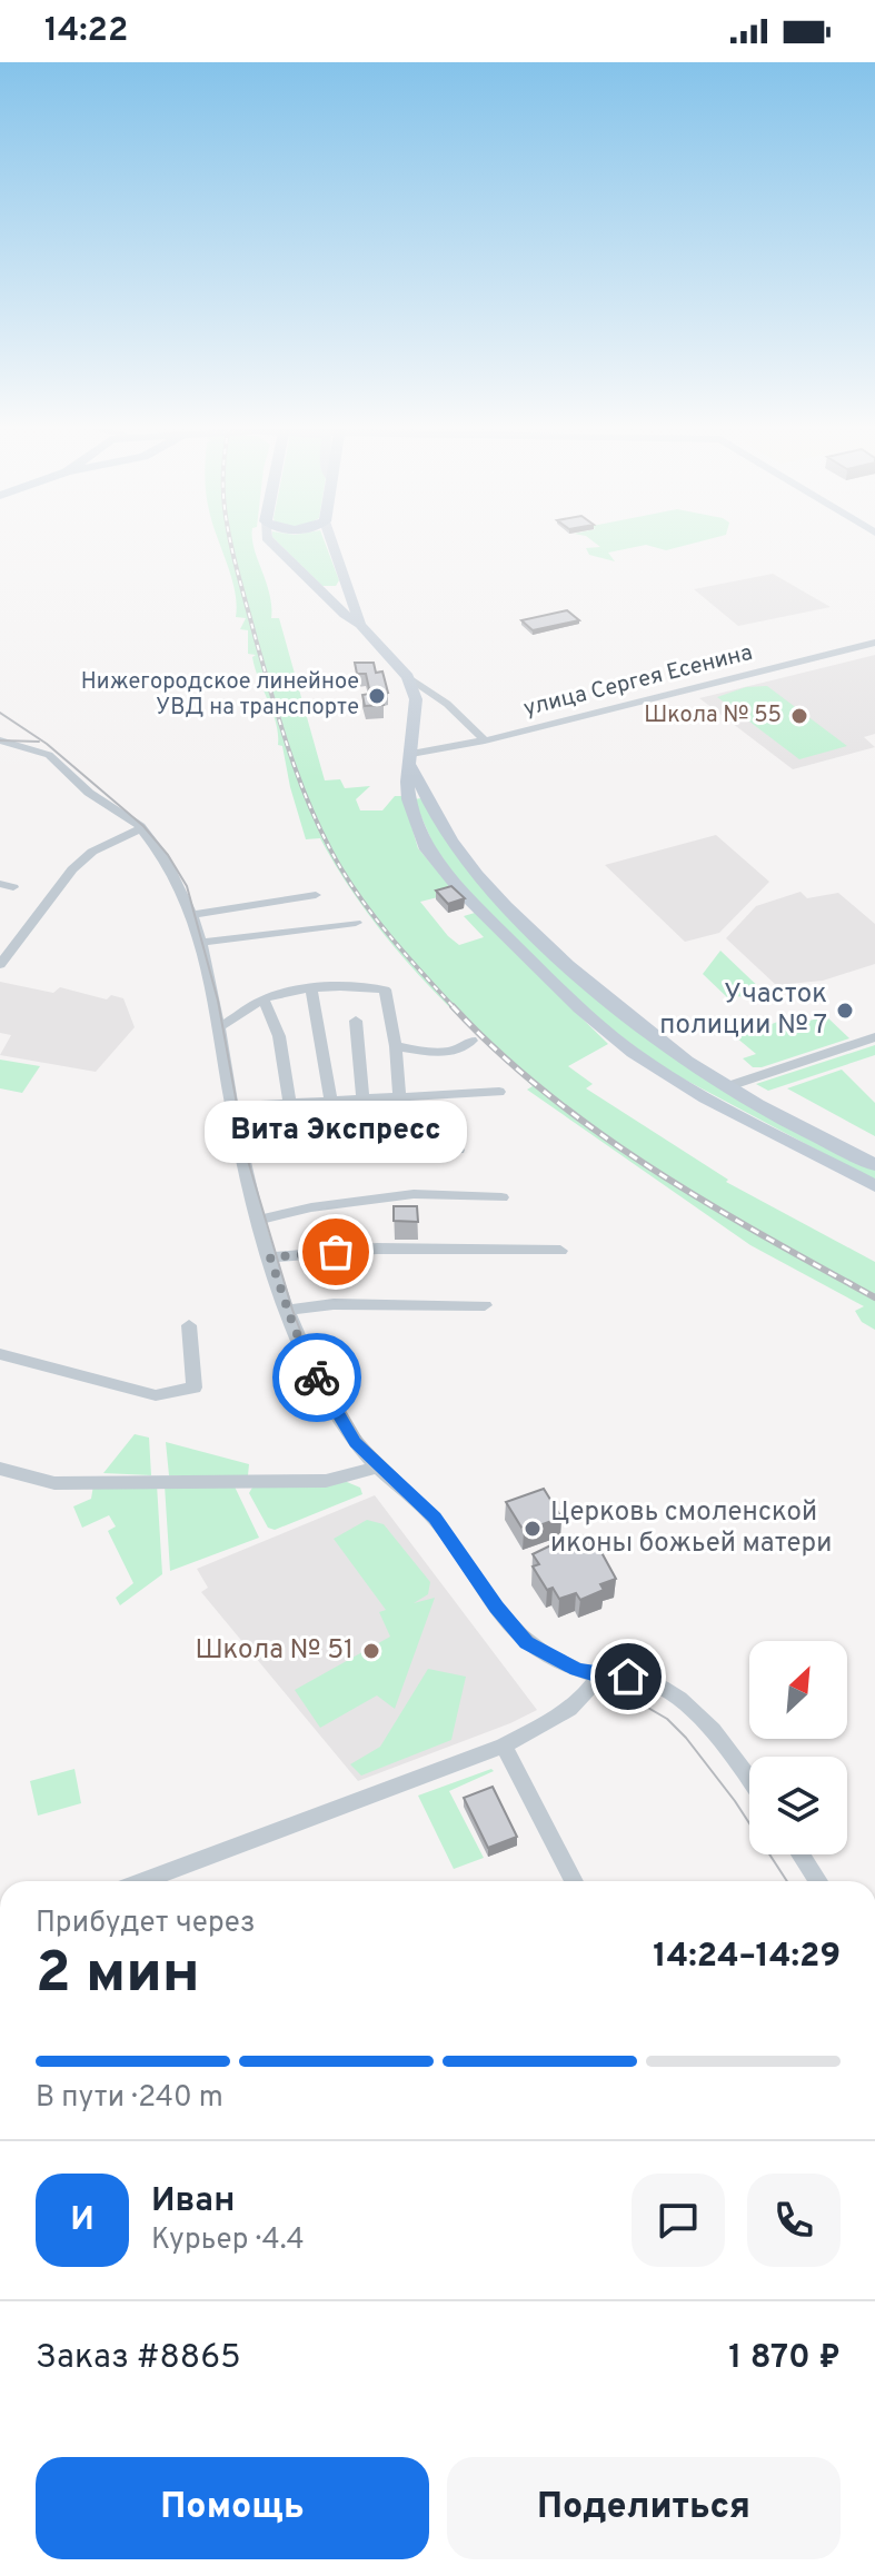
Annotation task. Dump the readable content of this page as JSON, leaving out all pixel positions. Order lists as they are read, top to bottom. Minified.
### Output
{"streets":{"street":["улица Сергея Есенина"]},"places":["Нижегородское линейное УВД на транспорте","Школа № 55","Участок полиции № 7","Вита Экспресс","Церковь смоленской иконы божьей матери","Школа № 51"],"north":"top right","page":{"status":"14:22","bubble":"Вита Экспресс","heading":["2 мин","Прибудет через","14:24–14:29"],"panel":["Иван","Курьер · 4.4","Заказ #8865","1 870 ₽"],"bar":"В пути · 240 m","round":"И","buttons":["Помощь","Поделиться"]}}
